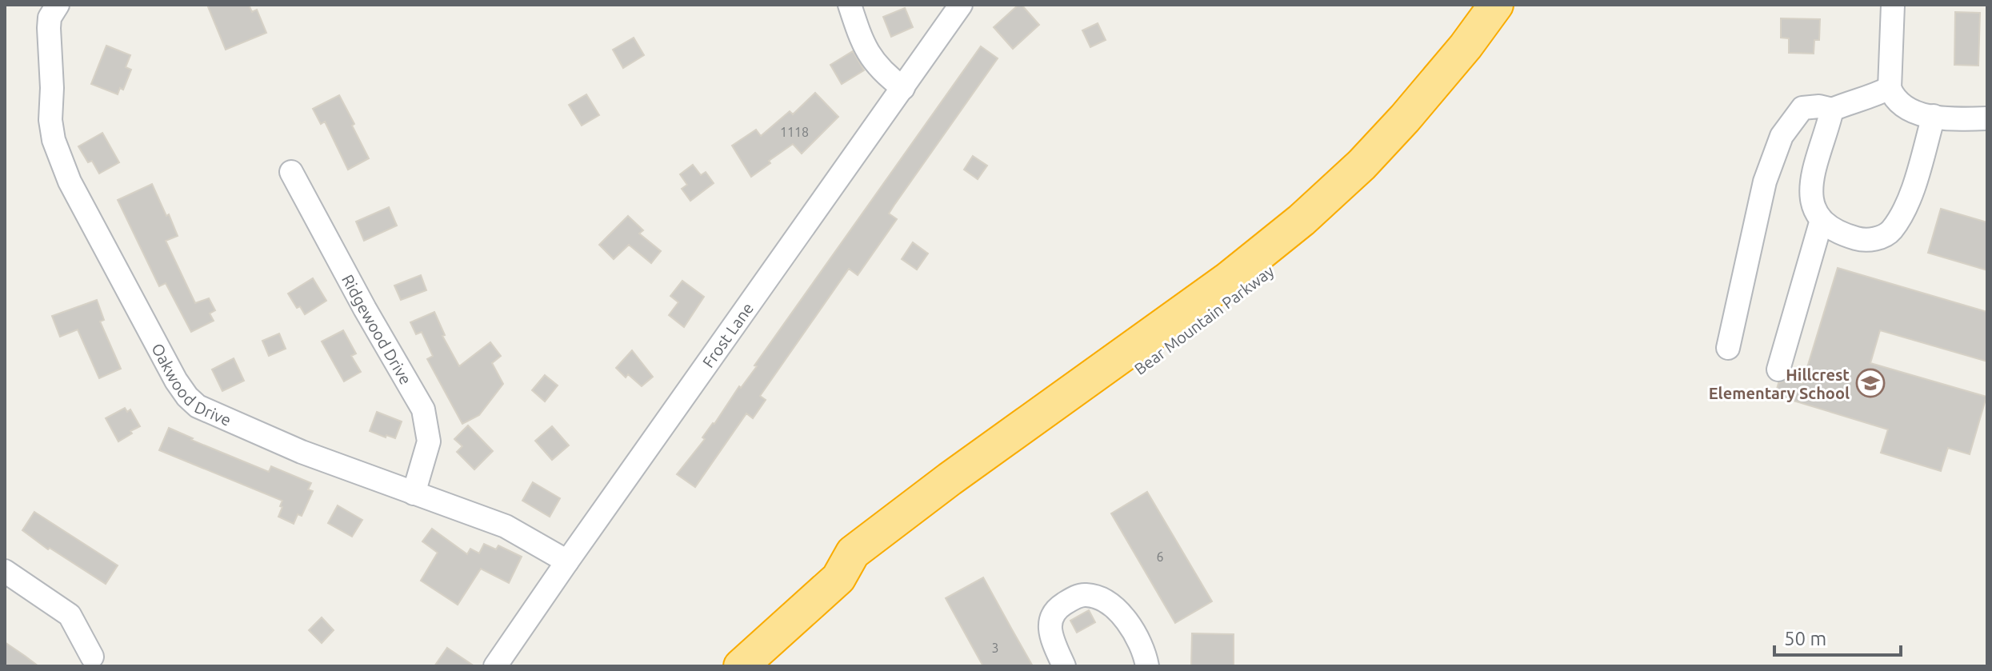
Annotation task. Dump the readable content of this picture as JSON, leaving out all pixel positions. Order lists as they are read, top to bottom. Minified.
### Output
{"streets":{"highway":["Bear Mountain Parkway"],"street":["Ridgewood Drive","Frost Lane","Oakwood Drive"]},"crossings":[["Ridgewood Drive","Oakwood Drive"],["Frost Lane","Oakwood Drive"]],"places":{"school or university":["Hillcrest Elementary School"]},"house_numbers":["1118","6","3"],"scale_bar":"50 m"}
